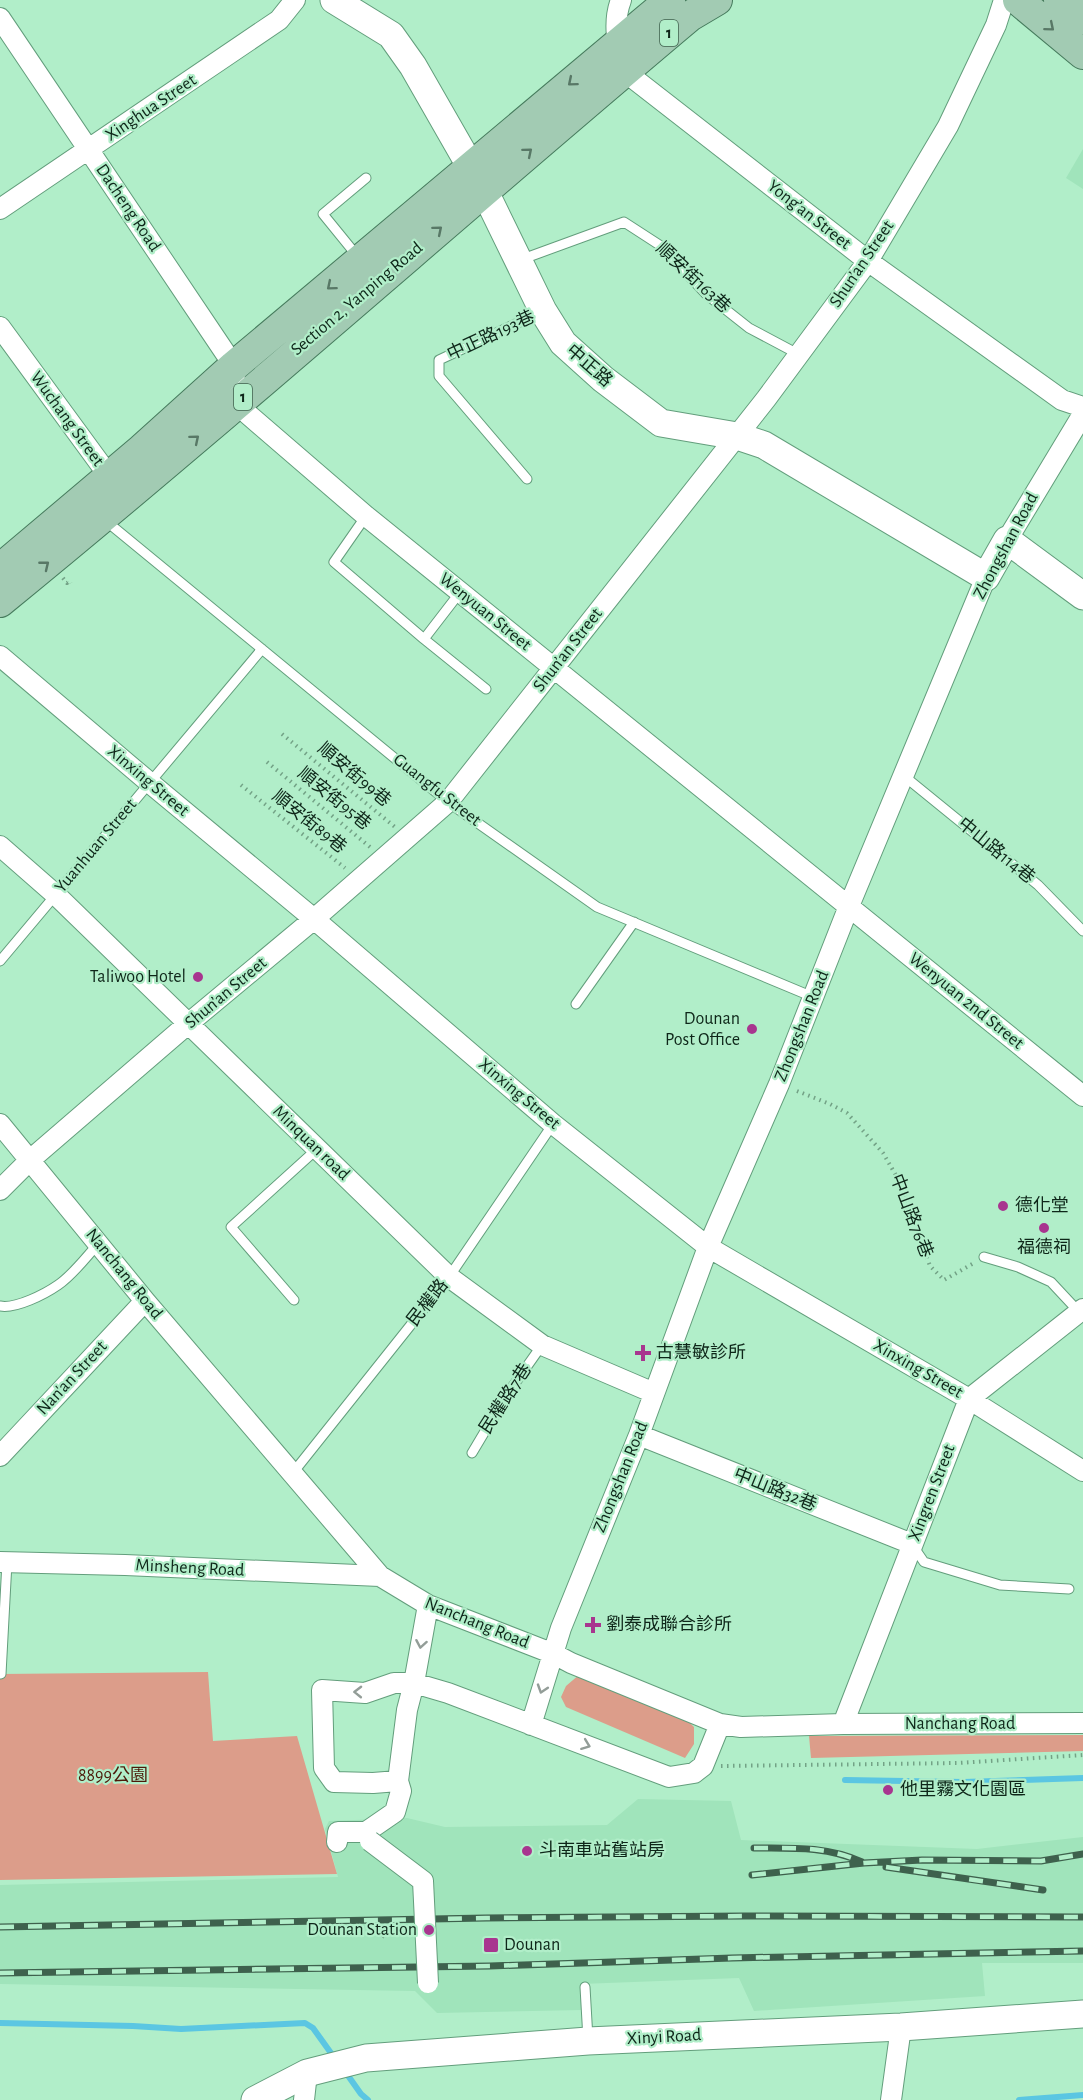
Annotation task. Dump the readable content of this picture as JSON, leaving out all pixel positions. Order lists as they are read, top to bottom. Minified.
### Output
{"streets":{"main road":["1","Section 2, Yanping Road","中正路","Zhongshan Road","Xinyi Road"],"street":["Xinghua Street","Dacheng Road","Yong’an Street","Shun’an Street","Wuchang Street","Wenyuan Street","Xinxing Street","Wenyuan 2nd Street","Minquan road","Nanchang Road","Nan'an Street","中山路32巷","Xingren Street","Minsheng Road"],"lane":["順安街163巷","中正路193巷","Guangfu Street","Yuanhuan Street","中山路114巷","民權路","民權路7巷"],"path":["順安街99巷","順安街95巷","順安街89巷","中山路76巷"]},"crossings":[["Xinghua Street","Dacheng Road"],["Dacheng Road","Section 2, Yanping Road"],["Yong’an Street","Shun’an Street"],["Yong’an Street","Section 2, Yanping Road"],["Shun’an Street","順安街163巷"],["Shun’an Street","中正路"],["Shun’an Street","Wenyuan Street"],["Shun’an Street","順安街99巷"],["Shun’an Street","Xinxing Street"],["Shun’an Street","Guangfu Street"],["Shun’an Street","順安街95巷"],["Shun’an Street","順安街89巷"],["Shun’an Street","Minquan road"],["Shun’an Street","Nanchang Road"],["順安街163巷","中正路"],["Section 2, Yanping Road","中正路"],["Section 2, Yanping Road","Wuchang Street"],["Section 2, Yanping Road","Wenyuan Street"],["Section 2, Yanping Road","Guangfu Street"],["中正路193巷","中正路"],["中正路","Zhongshan Road"],["Wuchang Street","Guangfu Street"],["Zhongshan Road","Wenyuan Street"],["Zhongshan Road","Xinxing Street"],["Zhongshan Road","Guangfu Street"],["Zhongshan Road","中山路114巷"],["Zhongshan Road","Wenyuan 2nd Street"],["Zhongshan Road","Minquan road"],["Zhongshan Road","中山路76巷"],["Zhongshan Road","Nanchang Road"],["Zhongshan Road","中山路32巷"],["Wenyuan Street","Wenyuan 2nd Street"],["Xinxing Street","Yuanhuan Street"],["Xinxing Street","民權路"],["Xinxing Street","Xingren Street"],["Guangfu Street","Yuanhuan Street"],["Yuanhuan Street","Minquan road"],["Minquan road","民權路"],["Minquan road","民權路7巷"],["Nanchang Road","民權路"],["Nanchang Road","Nan'an Street"],["Nanchang Road","Xingren Street"],["Nanchang Road","Minsheng Road"],["中山路32巷","Xingren Street"]],"parks":["8899公園"],"places":{"other":["Taliwoo Hotel","Dounan Post Office","德化堂","福德祠","他里霧文化園區","斗南車站舊站房","Dounan Station"],"health":["古慧敏診所","劉泰成聯合診所"],"transit":["Dounan"]}}
